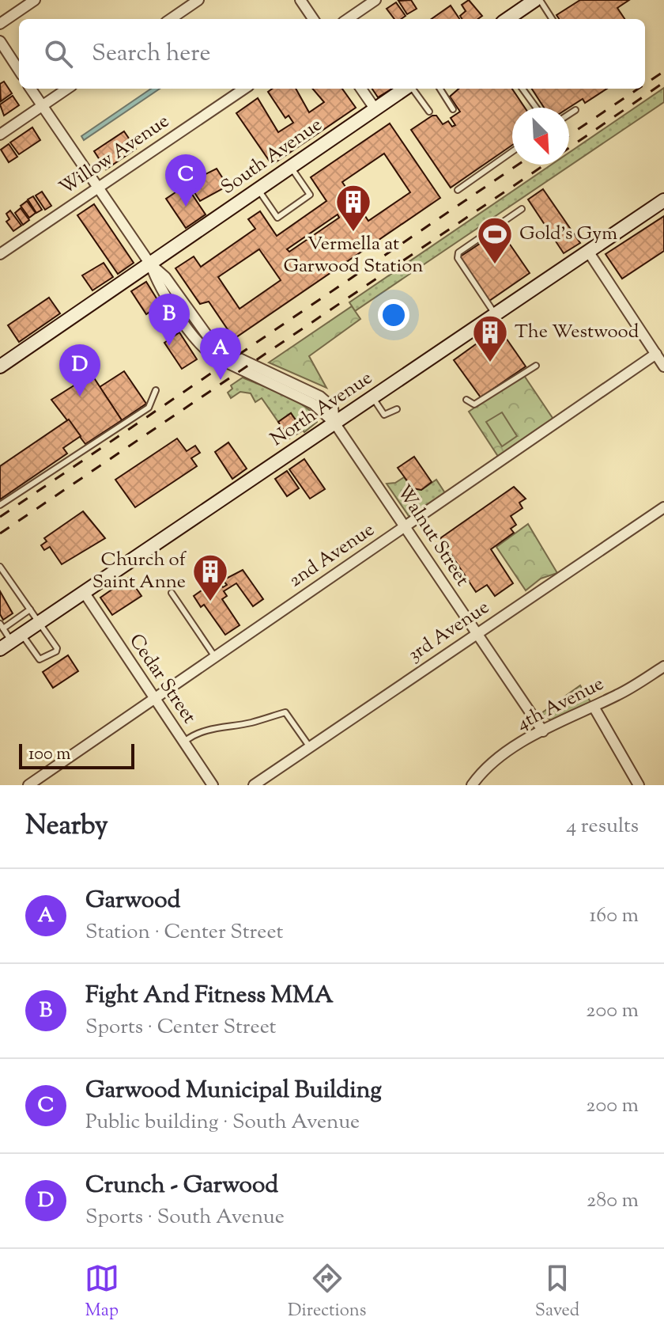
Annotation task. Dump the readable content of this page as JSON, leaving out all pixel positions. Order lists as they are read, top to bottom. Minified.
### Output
{"streets":{"main road":["South Avenue","North Avenue"],"street":["Willow Avenue","Walnut Street","2nd Avenue","3rd Avenue","Cedar Street","4th Avenue"]},"crossings":[["Willow Avenue","Walnut Street"],["South Avenue","Walnut Street"],["North Avenue","Walnut Street"],["North Avenue","Cedar Street"],["Walnut Street","2nd Avenue"],["Walnut Street","3rd Avenue"],["Walnut Street","4th Avenue"],["2nd Avenue","Cedar Street"]],"places":{"building":["Vermella at Garwood Station","The Westwood","Church of Saint Anne"],"sports":["Gold's Gym"]},"scale_bar":"100 m","north":"bottom right","page":{"search":"Search here","pins":["C","B","A","D"],"scale":"100 m","heading":["Nearby","4 results"],"list":[{"mark":"A","name":"Garwood","note":"Station · Center Street","value":"160 m"},{"mark":"B","name":"Fight And Fitness MMA","note":"Sports · Center Street","value":"200 m"},{"mark":"C","name":"Garwood Municipal Building","note":"Public building · South Avenue","value":"200 m"},{"mark":"D","name":"Crunch - Garwood","note":"Sports · South Avenue","value":"280 m"}],"nav":["Map","Directions","Saved"]}}
